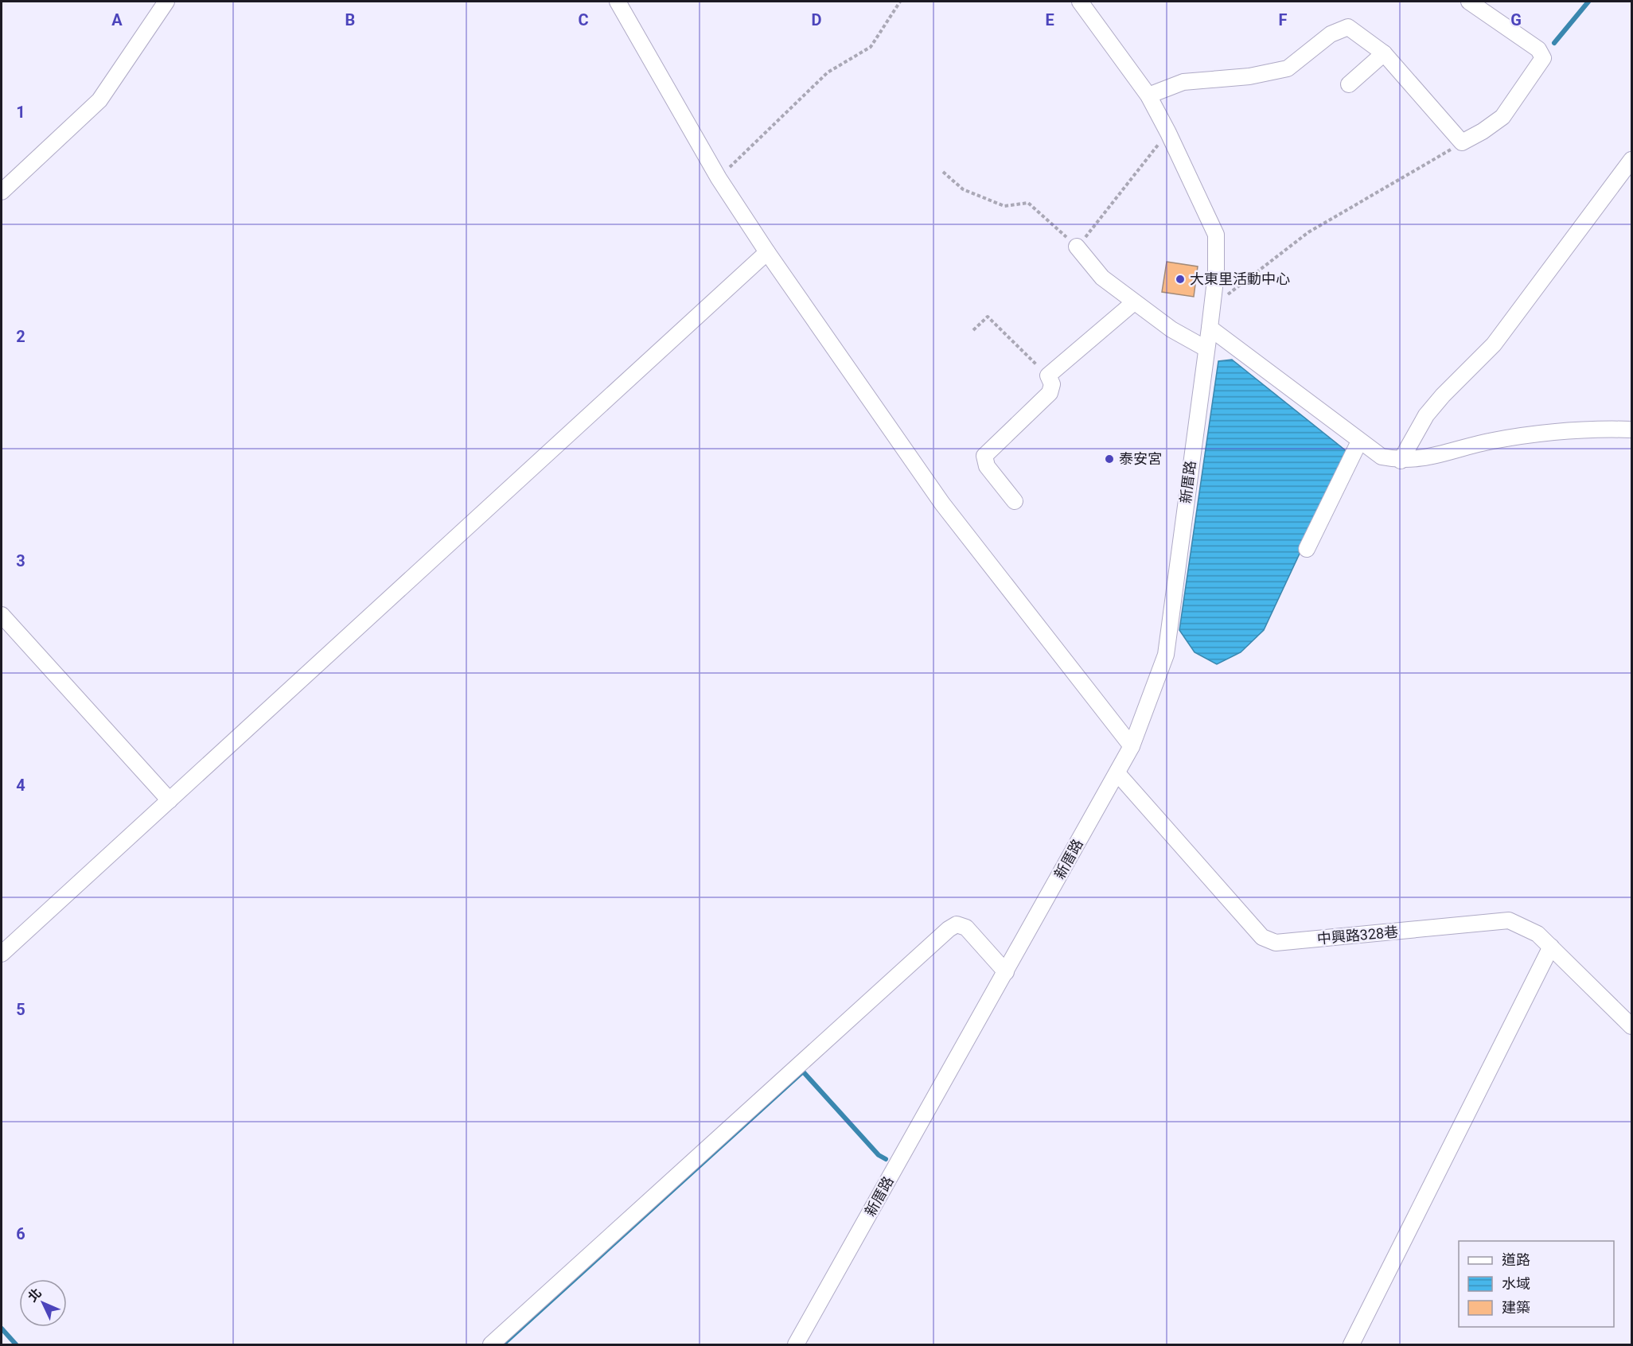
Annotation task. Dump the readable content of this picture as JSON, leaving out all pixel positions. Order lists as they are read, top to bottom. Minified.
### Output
{"streets":{"street":["新厝路","中興路328巷"]},"crossings":[["新厝路","中興路328巷"]],"places":["大東里活動中心","泰安宮"],"legend":["道路","水域","建築"],"north":"top left","grid":{"columns":["A","B","C","D","E","F","G"],"rows":["1","2","3","4","5","6"]}}
